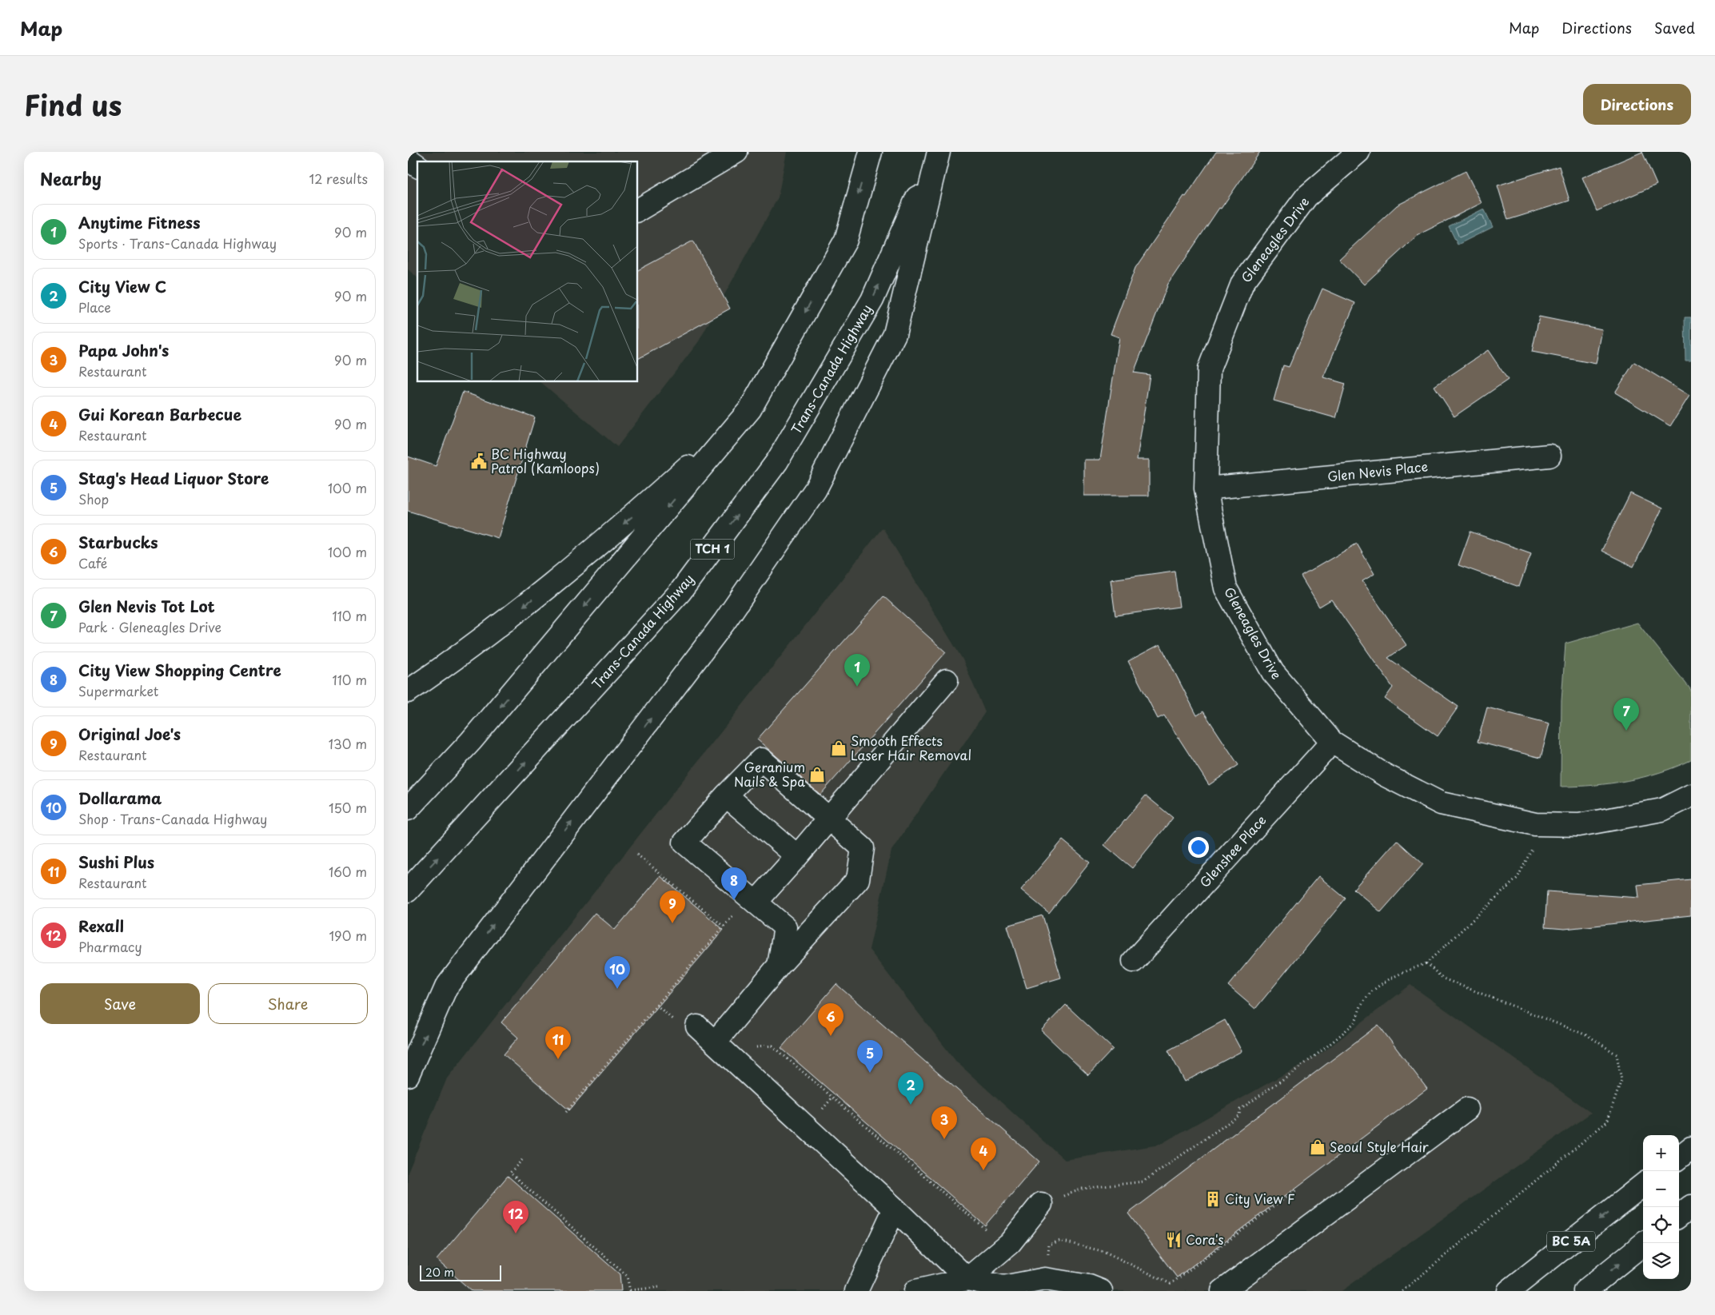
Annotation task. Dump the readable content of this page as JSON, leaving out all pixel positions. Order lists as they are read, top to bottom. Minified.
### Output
{"streets":{"main road":["Gleneagles Drive","Trans-Canada Highway","Glen Nevis Place","TCH 1","Glenshee Place","BC 5A"]},"crossings":[["Gleneagles Drive","Glen Nevis Place"],["Gleneagles Drive","Glenshee Place"]],"places":{"public building":["BC Highway Patrol (Kamloops)"],"shop":["Smooth Effects Laser Hair Removal","Geranium Nails & Spa","Seoul Style Hair"],"building":["City View F"],"restaurant":["Cora's"]},"scale_bar":"20 m","page":{"header":"Map","nav":["Map","Directions","Saved"],"title":"Find us","buttons":["Directions",["Save","Share"]],"heading":["Nearby","12 results"],"list":[{"mark":"1","name":"Anytime Fitness","note":"Sports · Trans-Canada Highway","value":"90 m"},{"mark":"2","name":"City View C","note":"Place","value":"90 m"},{"mark":"3","name":"Papa John's","note":"Restaurant","value":"90 m"},{"mark":"4","name":"Gui Korean Barbecue","note":"Restaurant","value":"90 m"},{"mark":"5","name":"Stag's Head Liquor Store","note":"Shop","value":"100 m"},{"mark":"6","name":"Starbucks","note":"Café","value":"100 m"},{"mark":"7","name":"Glen Nevis Tot Lot","note":"Park · Gleneagles Drive","value":"110 m"},{"mark":"8","name":"City View Shopping Centre","note":"Supermarket","value":"110 m"},{"mark":"9","name":"Original Joe's","note":"Restaurant","value":"130 m"},{"mark":"10","name":"Dollarama","note":"Shop · Trans-Canada Highway","value":"150 m"},{"mark":"11","name":"Sushi Plus","note":"Restaurant","value":"160 m"},{"mark":"12","name":"Rexall","note":"Pharmacy","value":"190 m"}],"pins":["1","7","8","9","10","6","11","5","2","3","4","12"],"map_buttons":["+","−"],"scale":"20 m"}}
